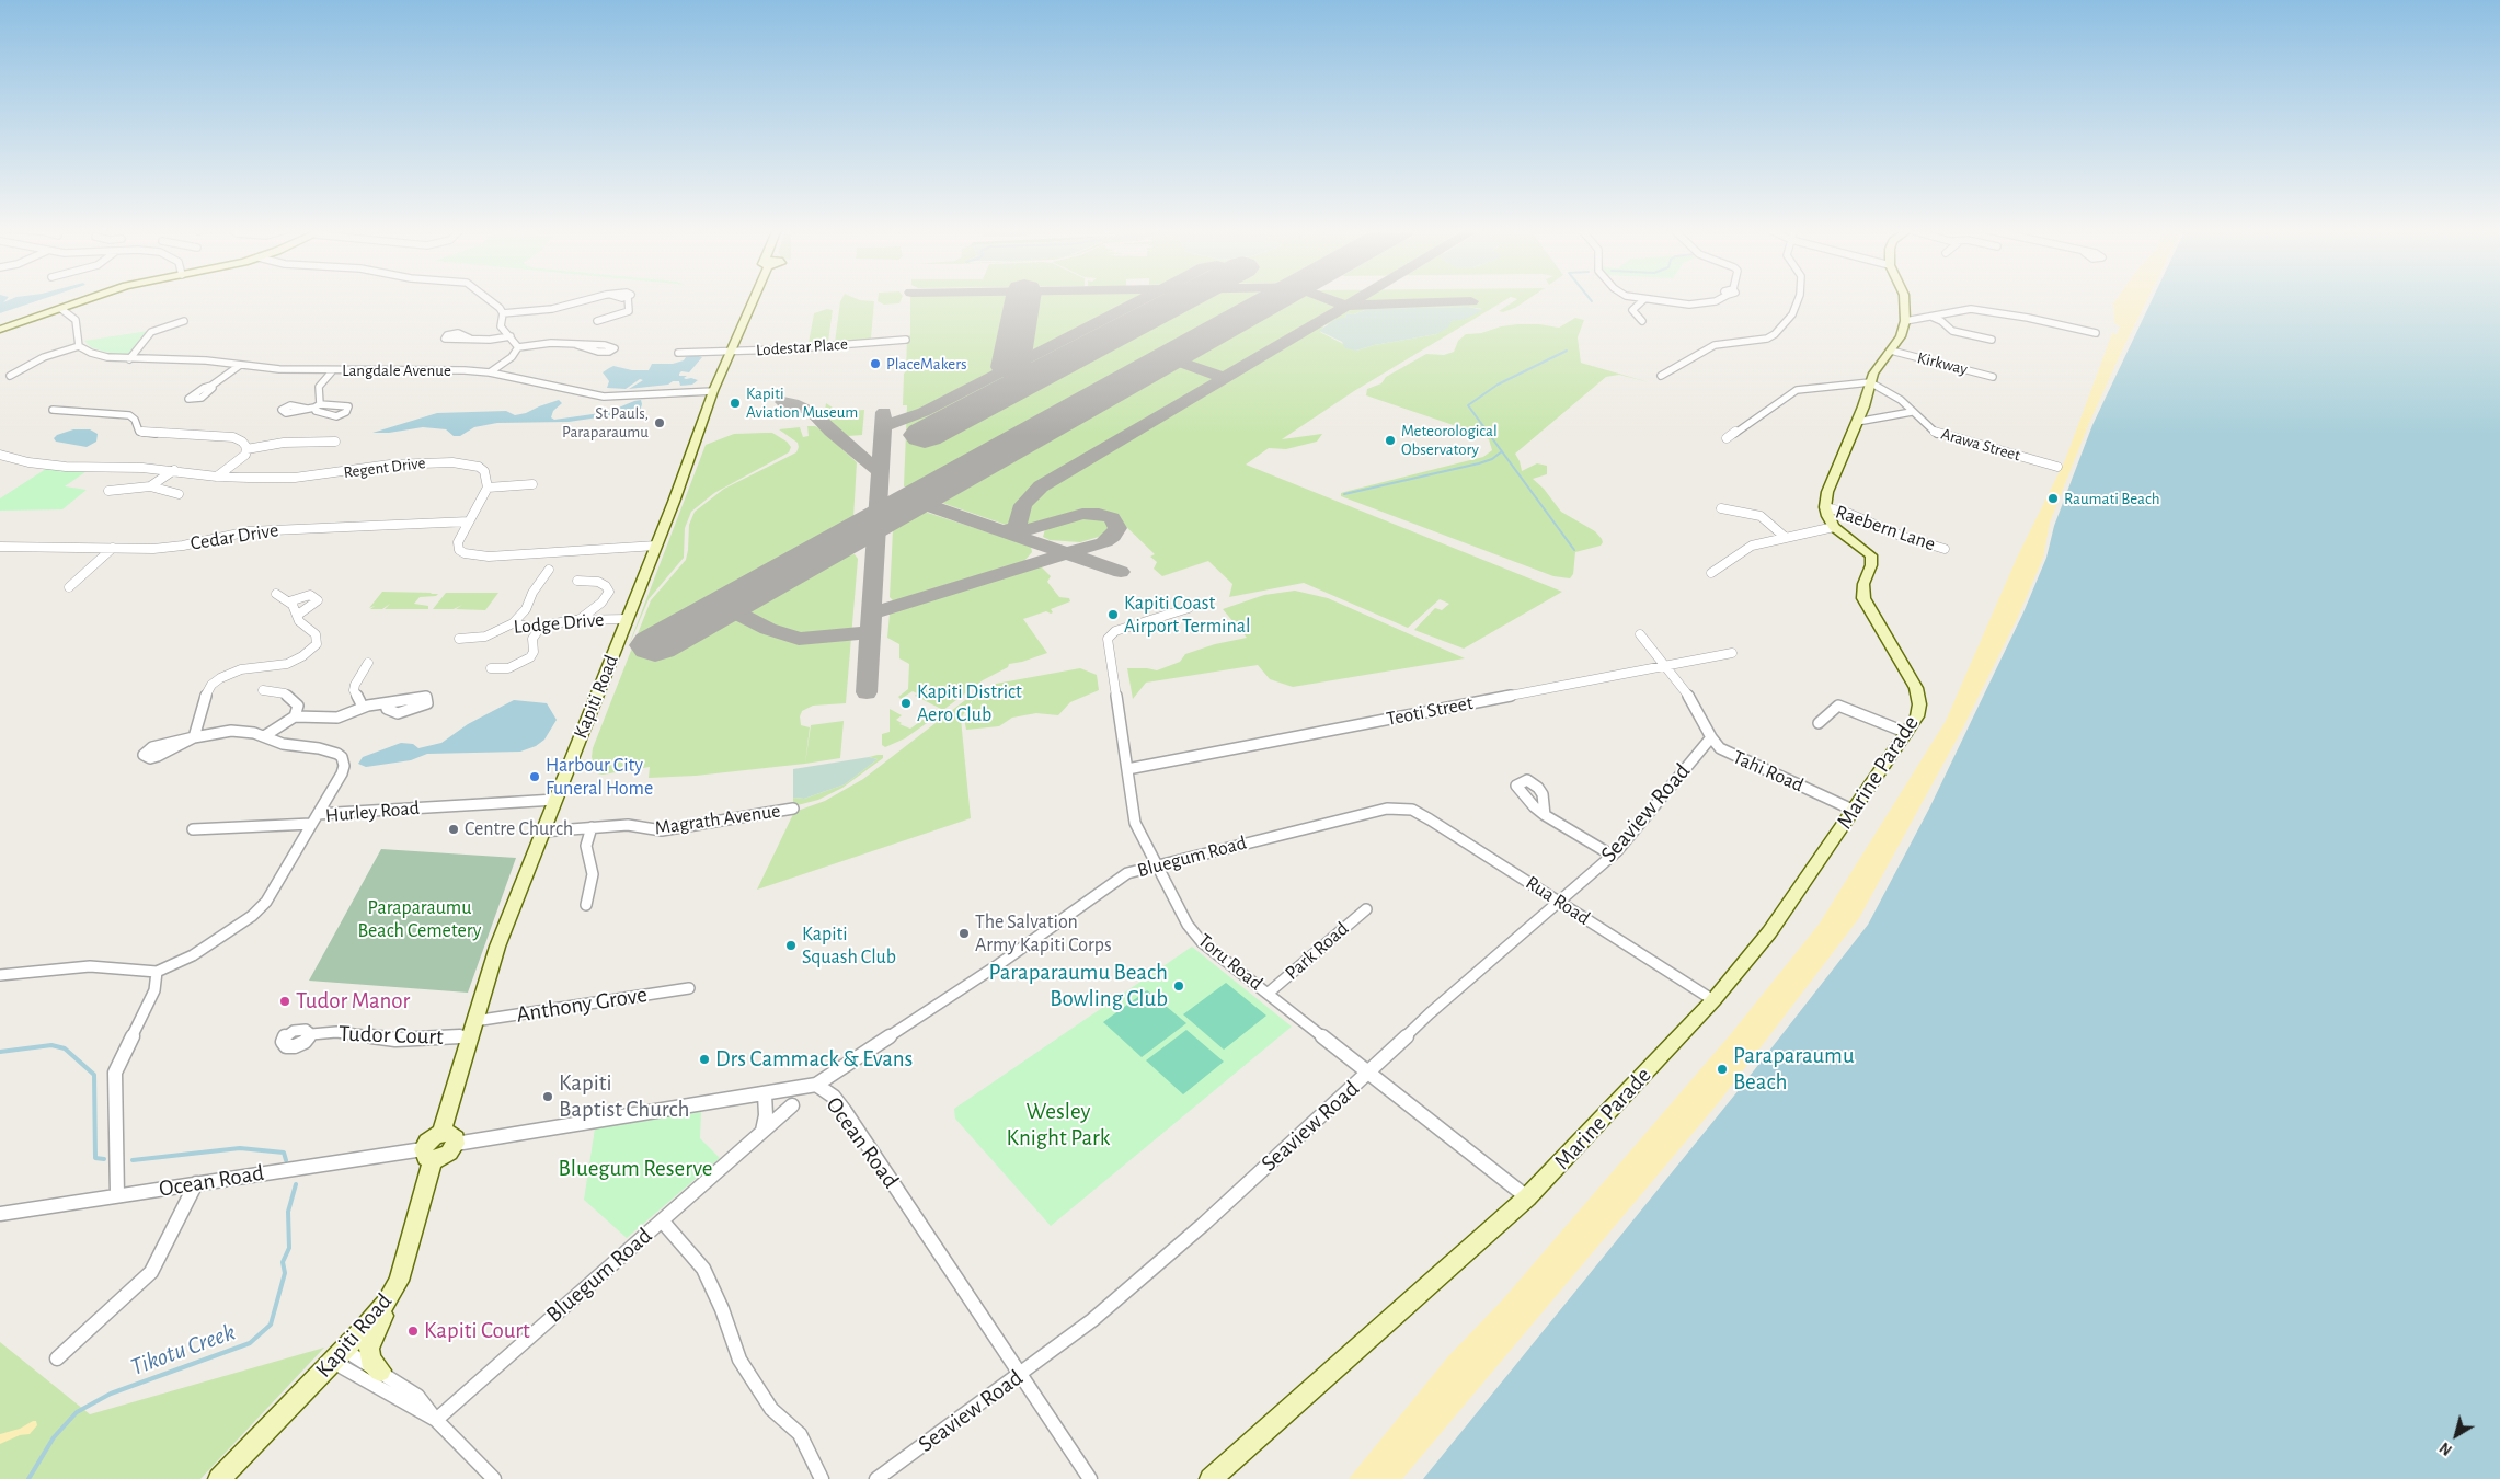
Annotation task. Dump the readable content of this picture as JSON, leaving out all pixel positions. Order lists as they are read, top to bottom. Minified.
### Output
{"streets":{"main road":["Kapiti Road","Marine Parade"],"street":["Lodestar Place","Kirkway","Langdale Avenue","Arawa Street","Regent Drive","Raebern Lane","Cedar Drive","Lodge Drive","Teoti Street","Tahi Road","Hurley Road","Seaview Road","Magrath Avenue","Bluegum Road","Rua Road","Park Road","Toru Road","Anthony Grove","Tudor Court","Ocean Road"]},"crossings":[["Lodestar Place","Kapiti Road"],["Langdale Avenue","Kapiti Road"],["Lodge Drive","Kapiti Road"],["Kapiti Road","Hurley Road"],["Kapiti Road","Magrath Avenue"],["Kapiti Road","Anthony Grove"],["Kapiti Road","Tudor Court"],["Kapiti Road","Ocean Road"],["Teoti Street","Tahi Road"],["Teoti Street","Toru Road"],["Tahi Road","Marine Parade"],["Tahi Road","Seaview Road"],["Marine Parade","Rua Road"],["Marine Parade","Toru Road"],["Seaview Road","Rua Road"],["Seaview Road","Toru Road"],["Seaview Road","Ocean Road"],["Bluegum Road","Rua Road"],["Bluegum Road","Toru Road"],["Bluegum Road","Ocean Road"],["Park Road","Toru Road"]],"water":["Tikotu Creek"],"parks":["Paraparaumu Beach Cemetery","Wesley Knight Park","Bluegum Reserve"],"places":["PlaceMakers","Kapiti Aviation Museum","St Pauls, Paraparaumu","Meteorological Observatory","Raumati Beach","Kapiti Coast Airport Terminal","Kapiti District Aero Club","Harbour City Funeral Home","Centre Church","The Salvation Army Kapiti Corps","Kapiti Squash Club","Paraparaumu Beach Bowling Club","Tudor Manor","Drs Cammack & Evans","Paraparaumu Beach","Kapiti Baptist Church","Kapiti Court"],"north":"bottom left"}
